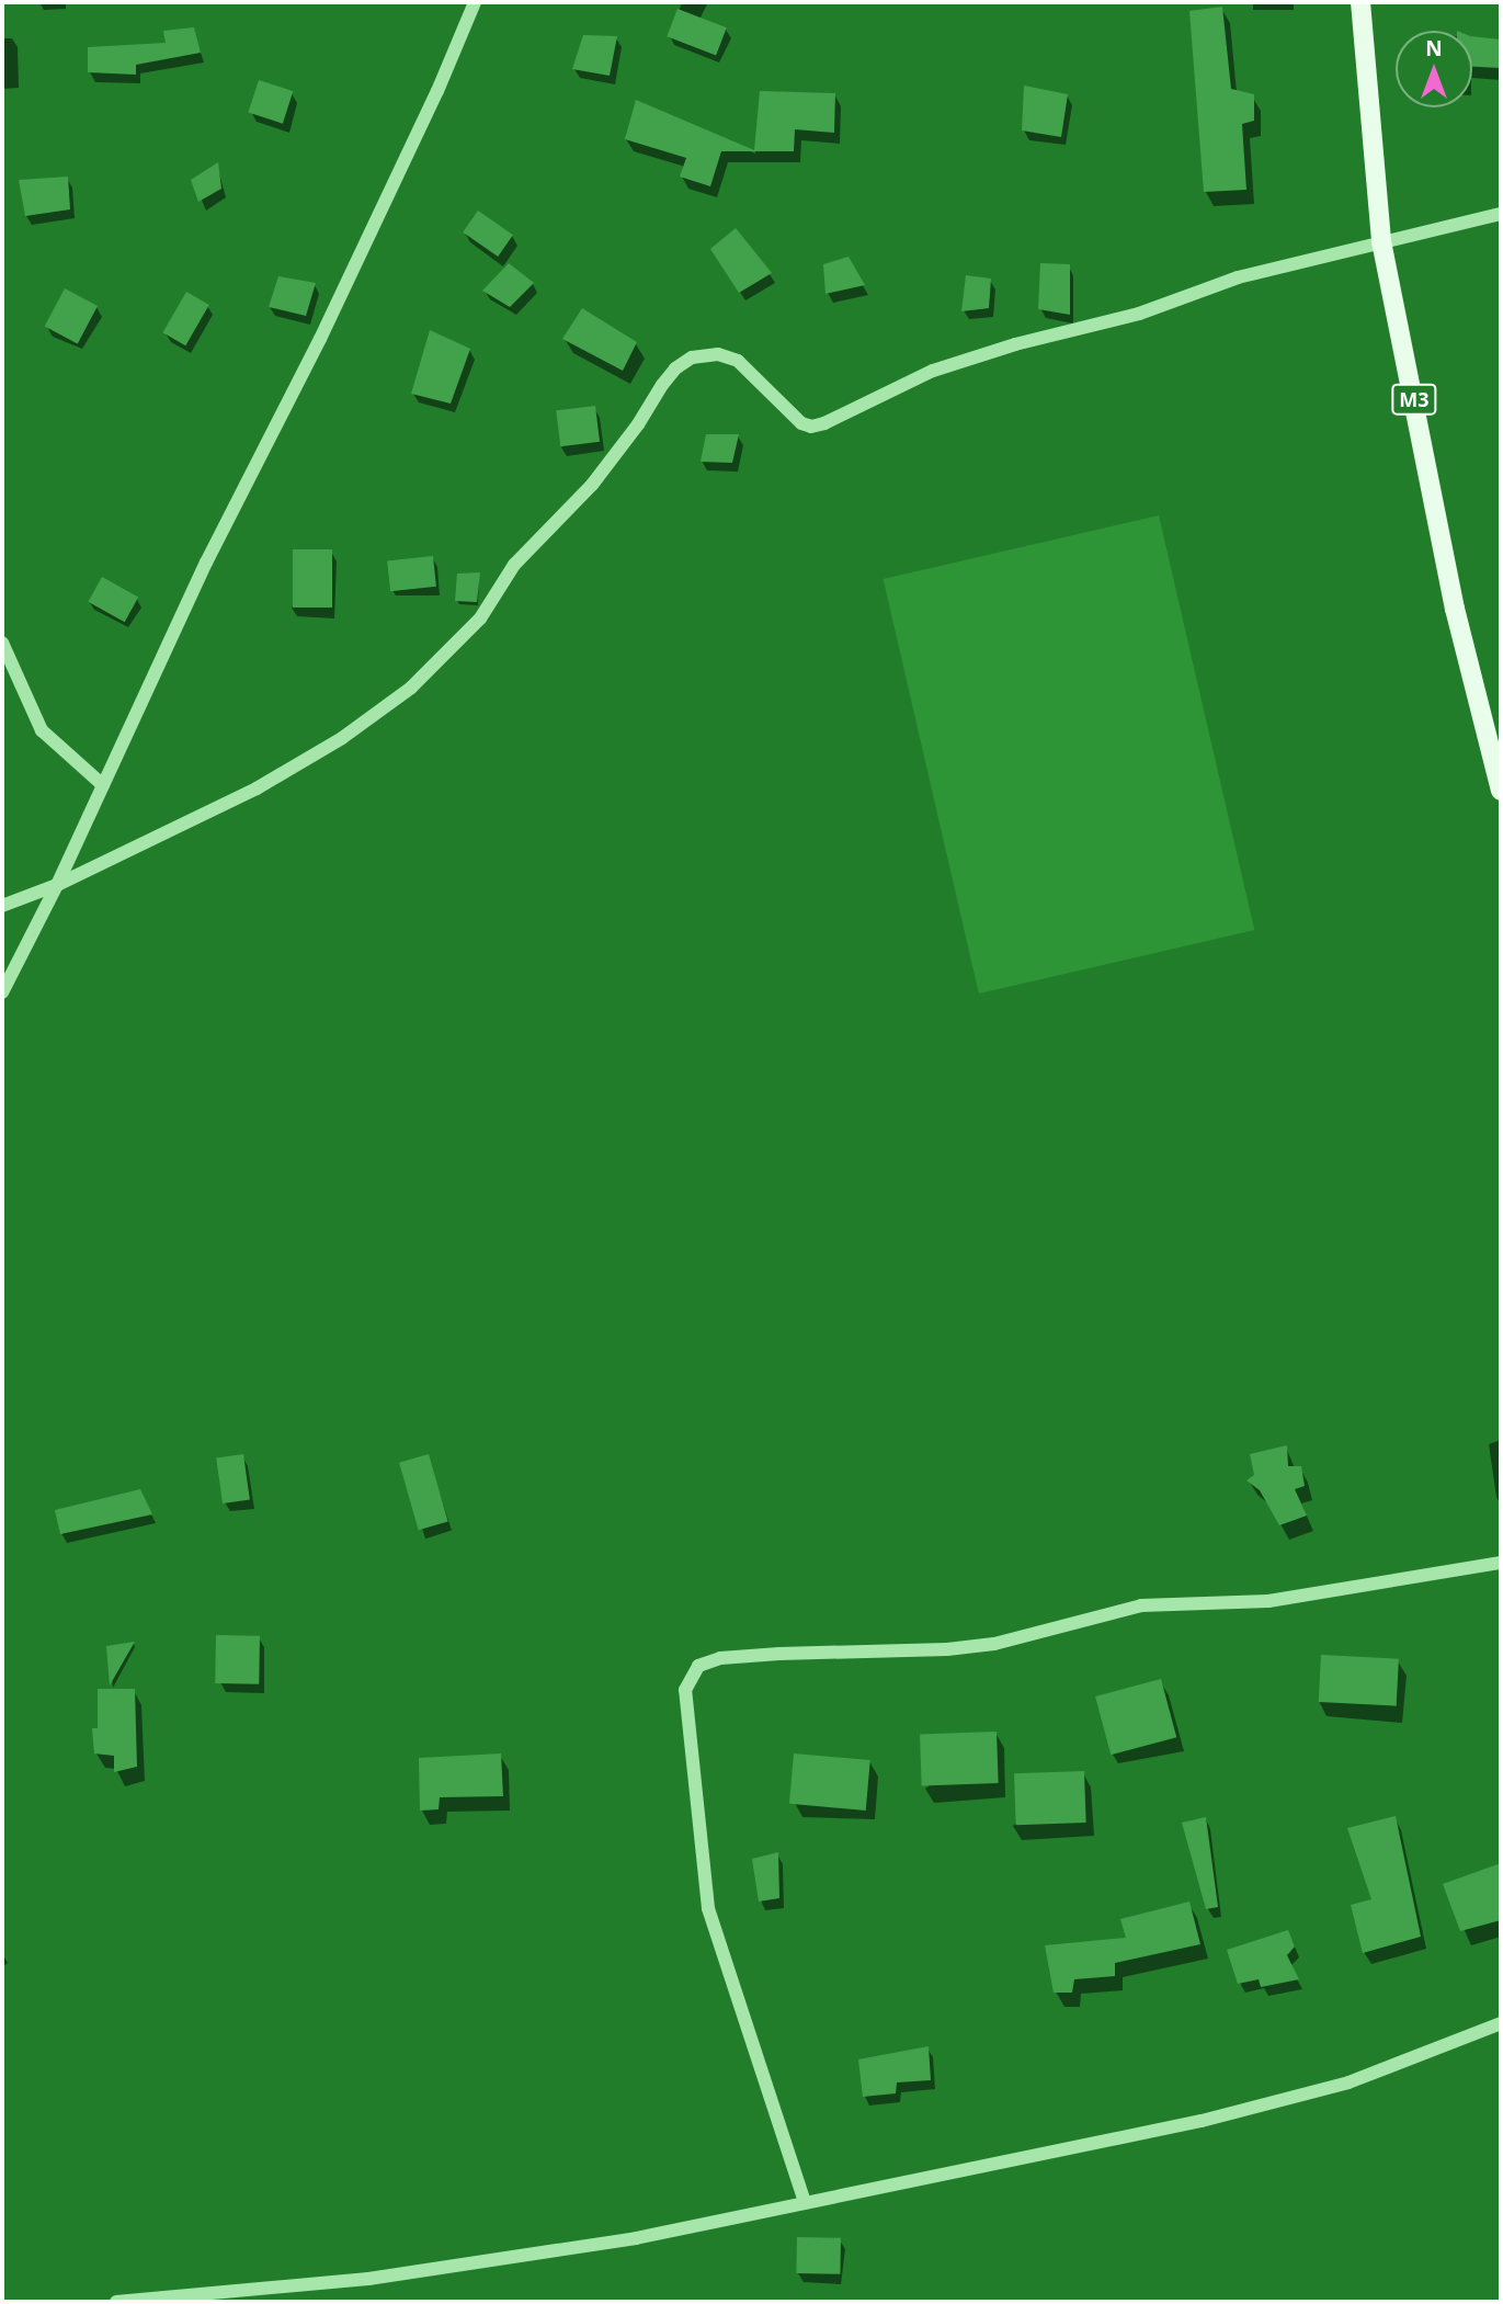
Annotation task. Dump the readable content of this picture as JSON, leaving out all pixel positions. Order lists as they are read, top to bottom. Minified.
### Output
{"streets":{"main road":["M3"]},"north":"top"}
